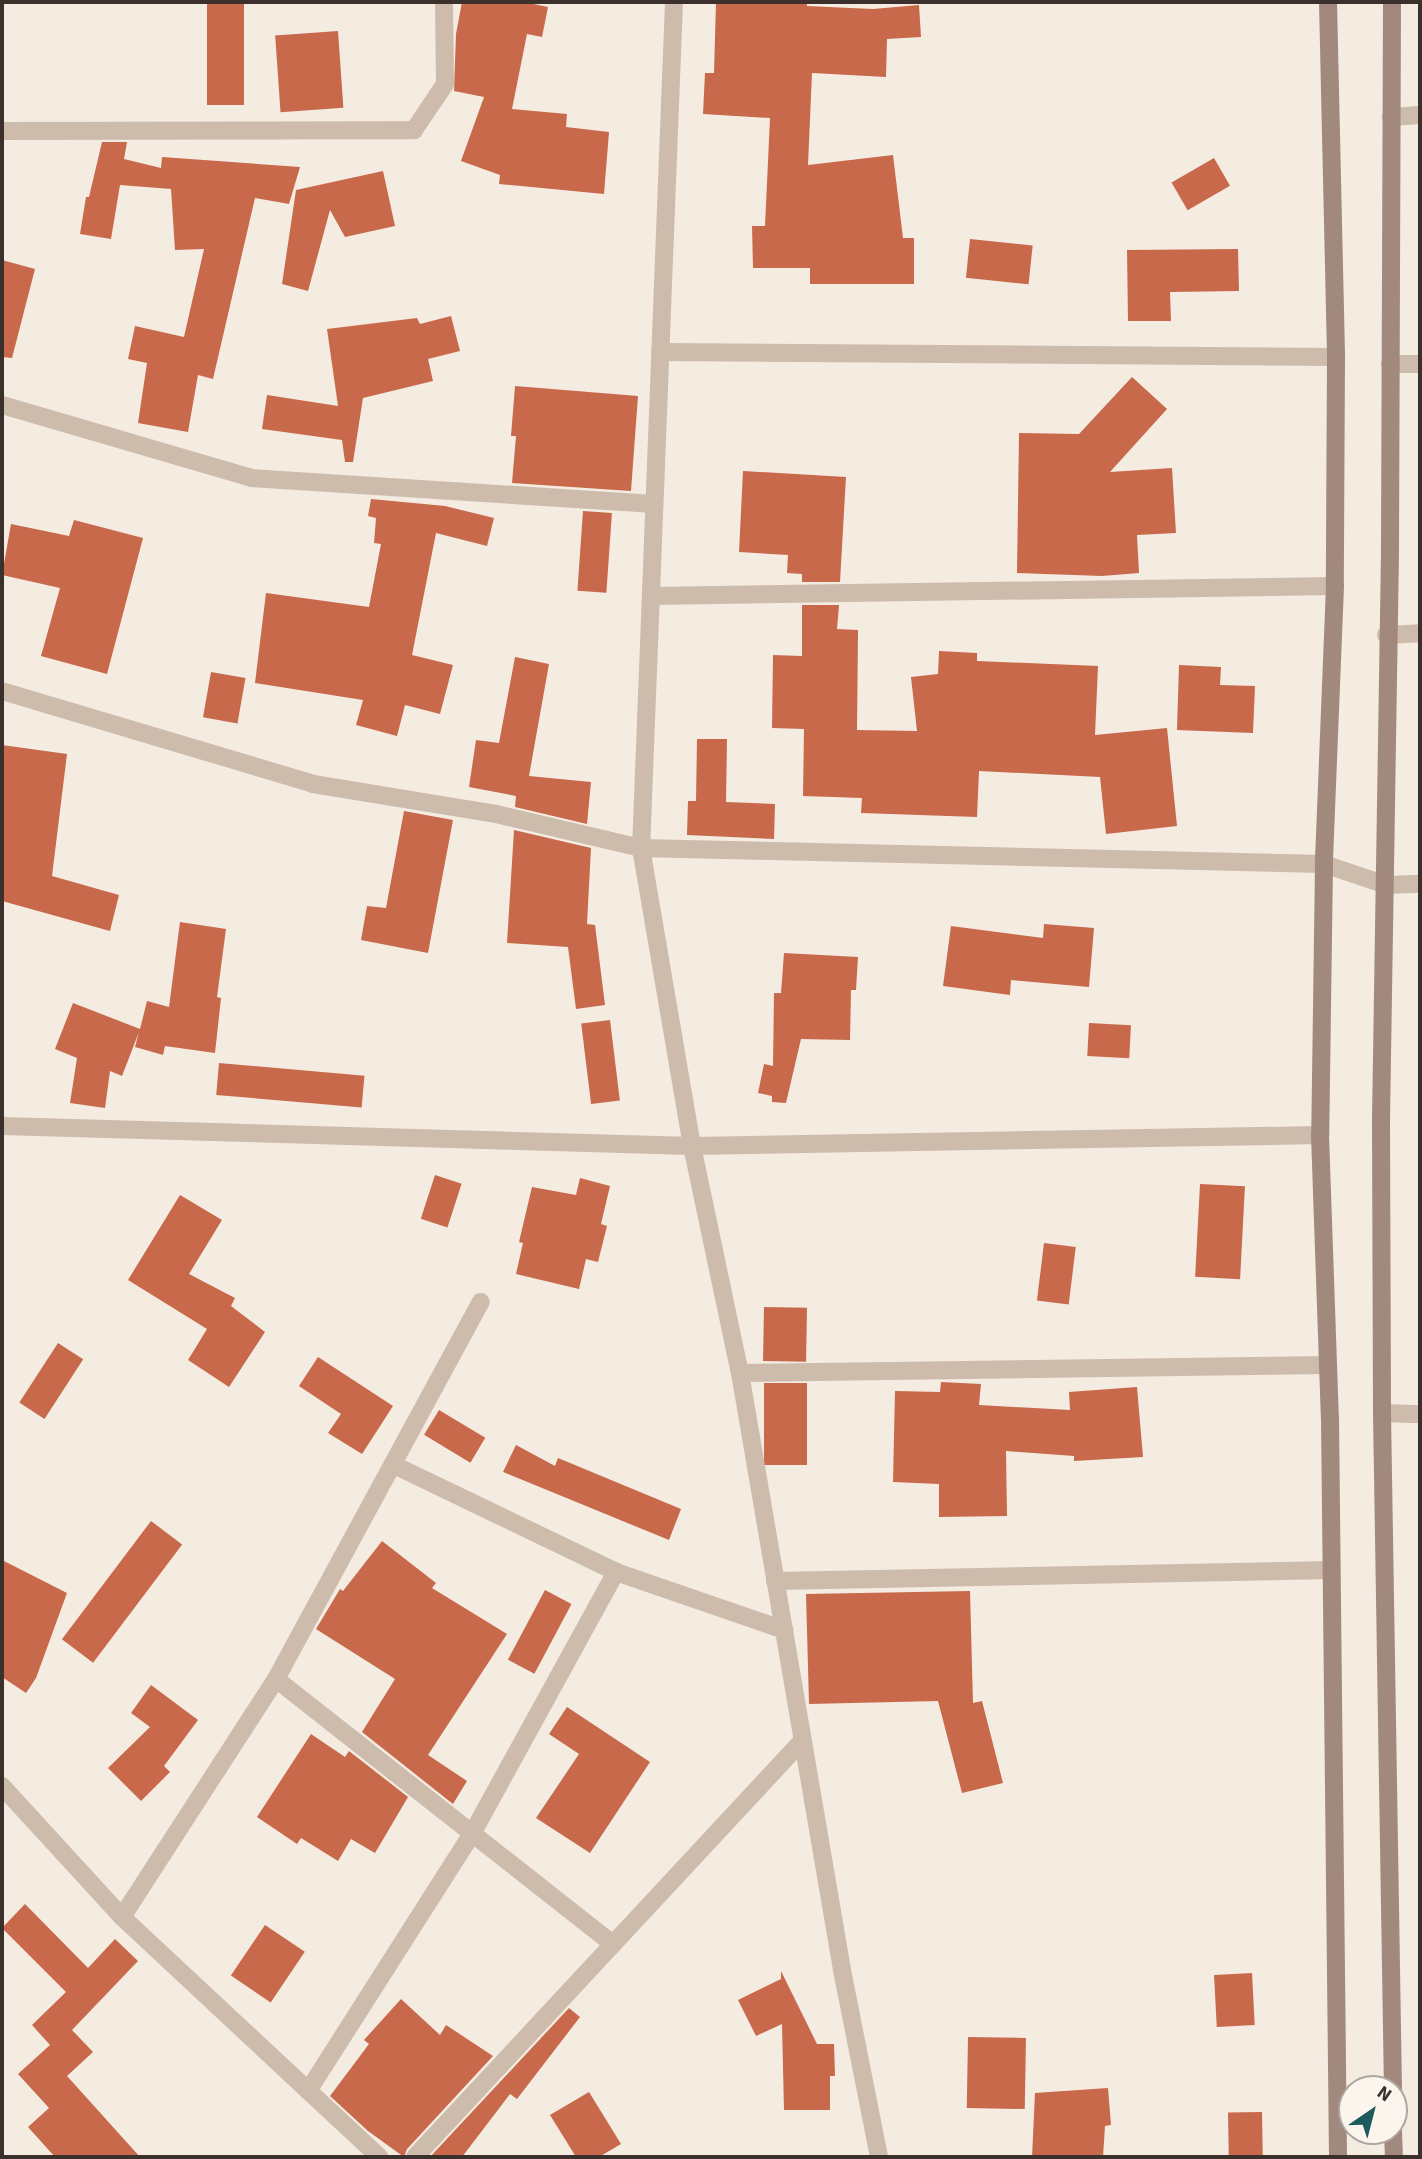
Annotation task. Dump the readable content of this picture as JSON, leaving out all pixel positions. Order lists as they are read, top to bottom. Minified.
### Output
{"north":"top right"}
